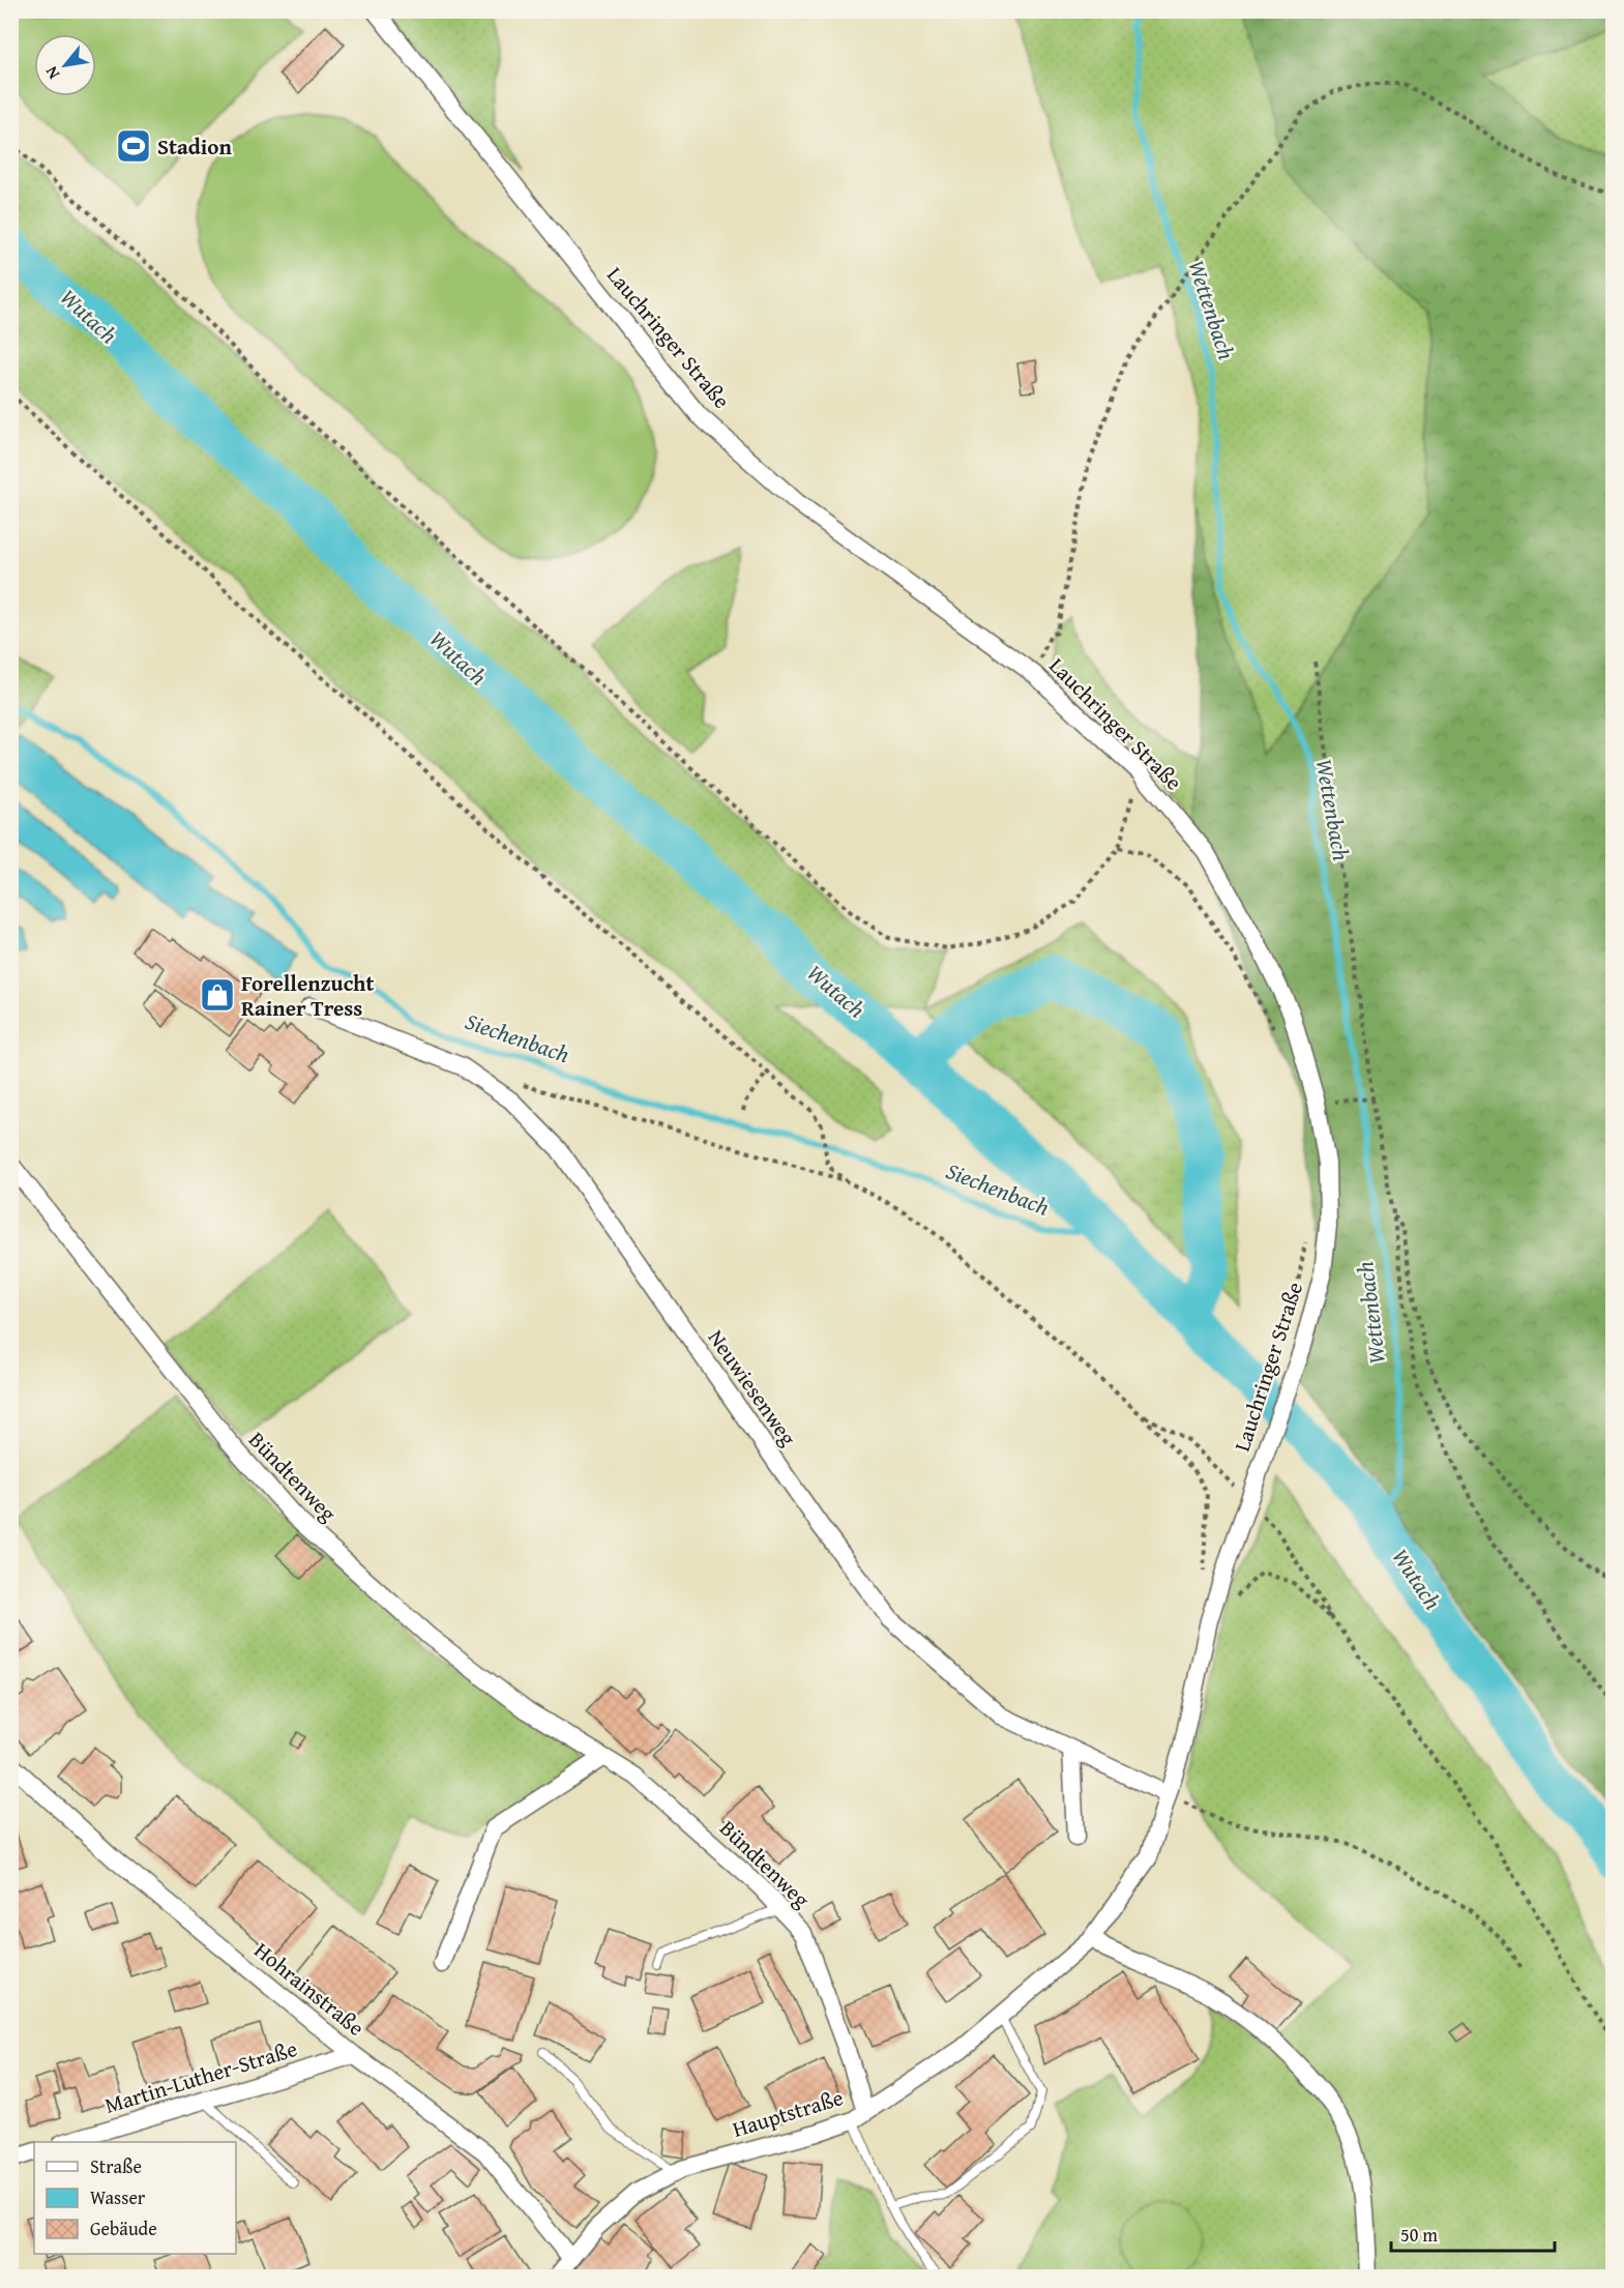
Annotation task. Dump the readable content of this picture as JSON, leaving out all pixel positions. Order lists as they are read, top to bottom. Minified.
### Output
{"streets":{"street":["Lauchringer Straße","Neuwiesenweg","Bündtenweg","Hohrainstraße","Martin-Luther-Straße","Hauptstraße"]},"crossings":[["Lauchringer Straße","Neuwiesenweg"],["Lauchringer Straße","Hauptstraße"],["Neuwiesenweg","Hauptstraße"],["Bündtenweg","Hauptstraße"],["Hohrainstraße","Martin-Luther-Straße"],["Hohrainstraße","Hauptstraße"]],"water":["Wettenbach","Wutach","Siechenbach"],"places":{"sports":["Stadion"],"shop":["Forellenzucht Rainer Tress"]},"legend":["Straße","Wasser","Gebäude"],"scale_bar":"50 m","north":"bottom left"}
